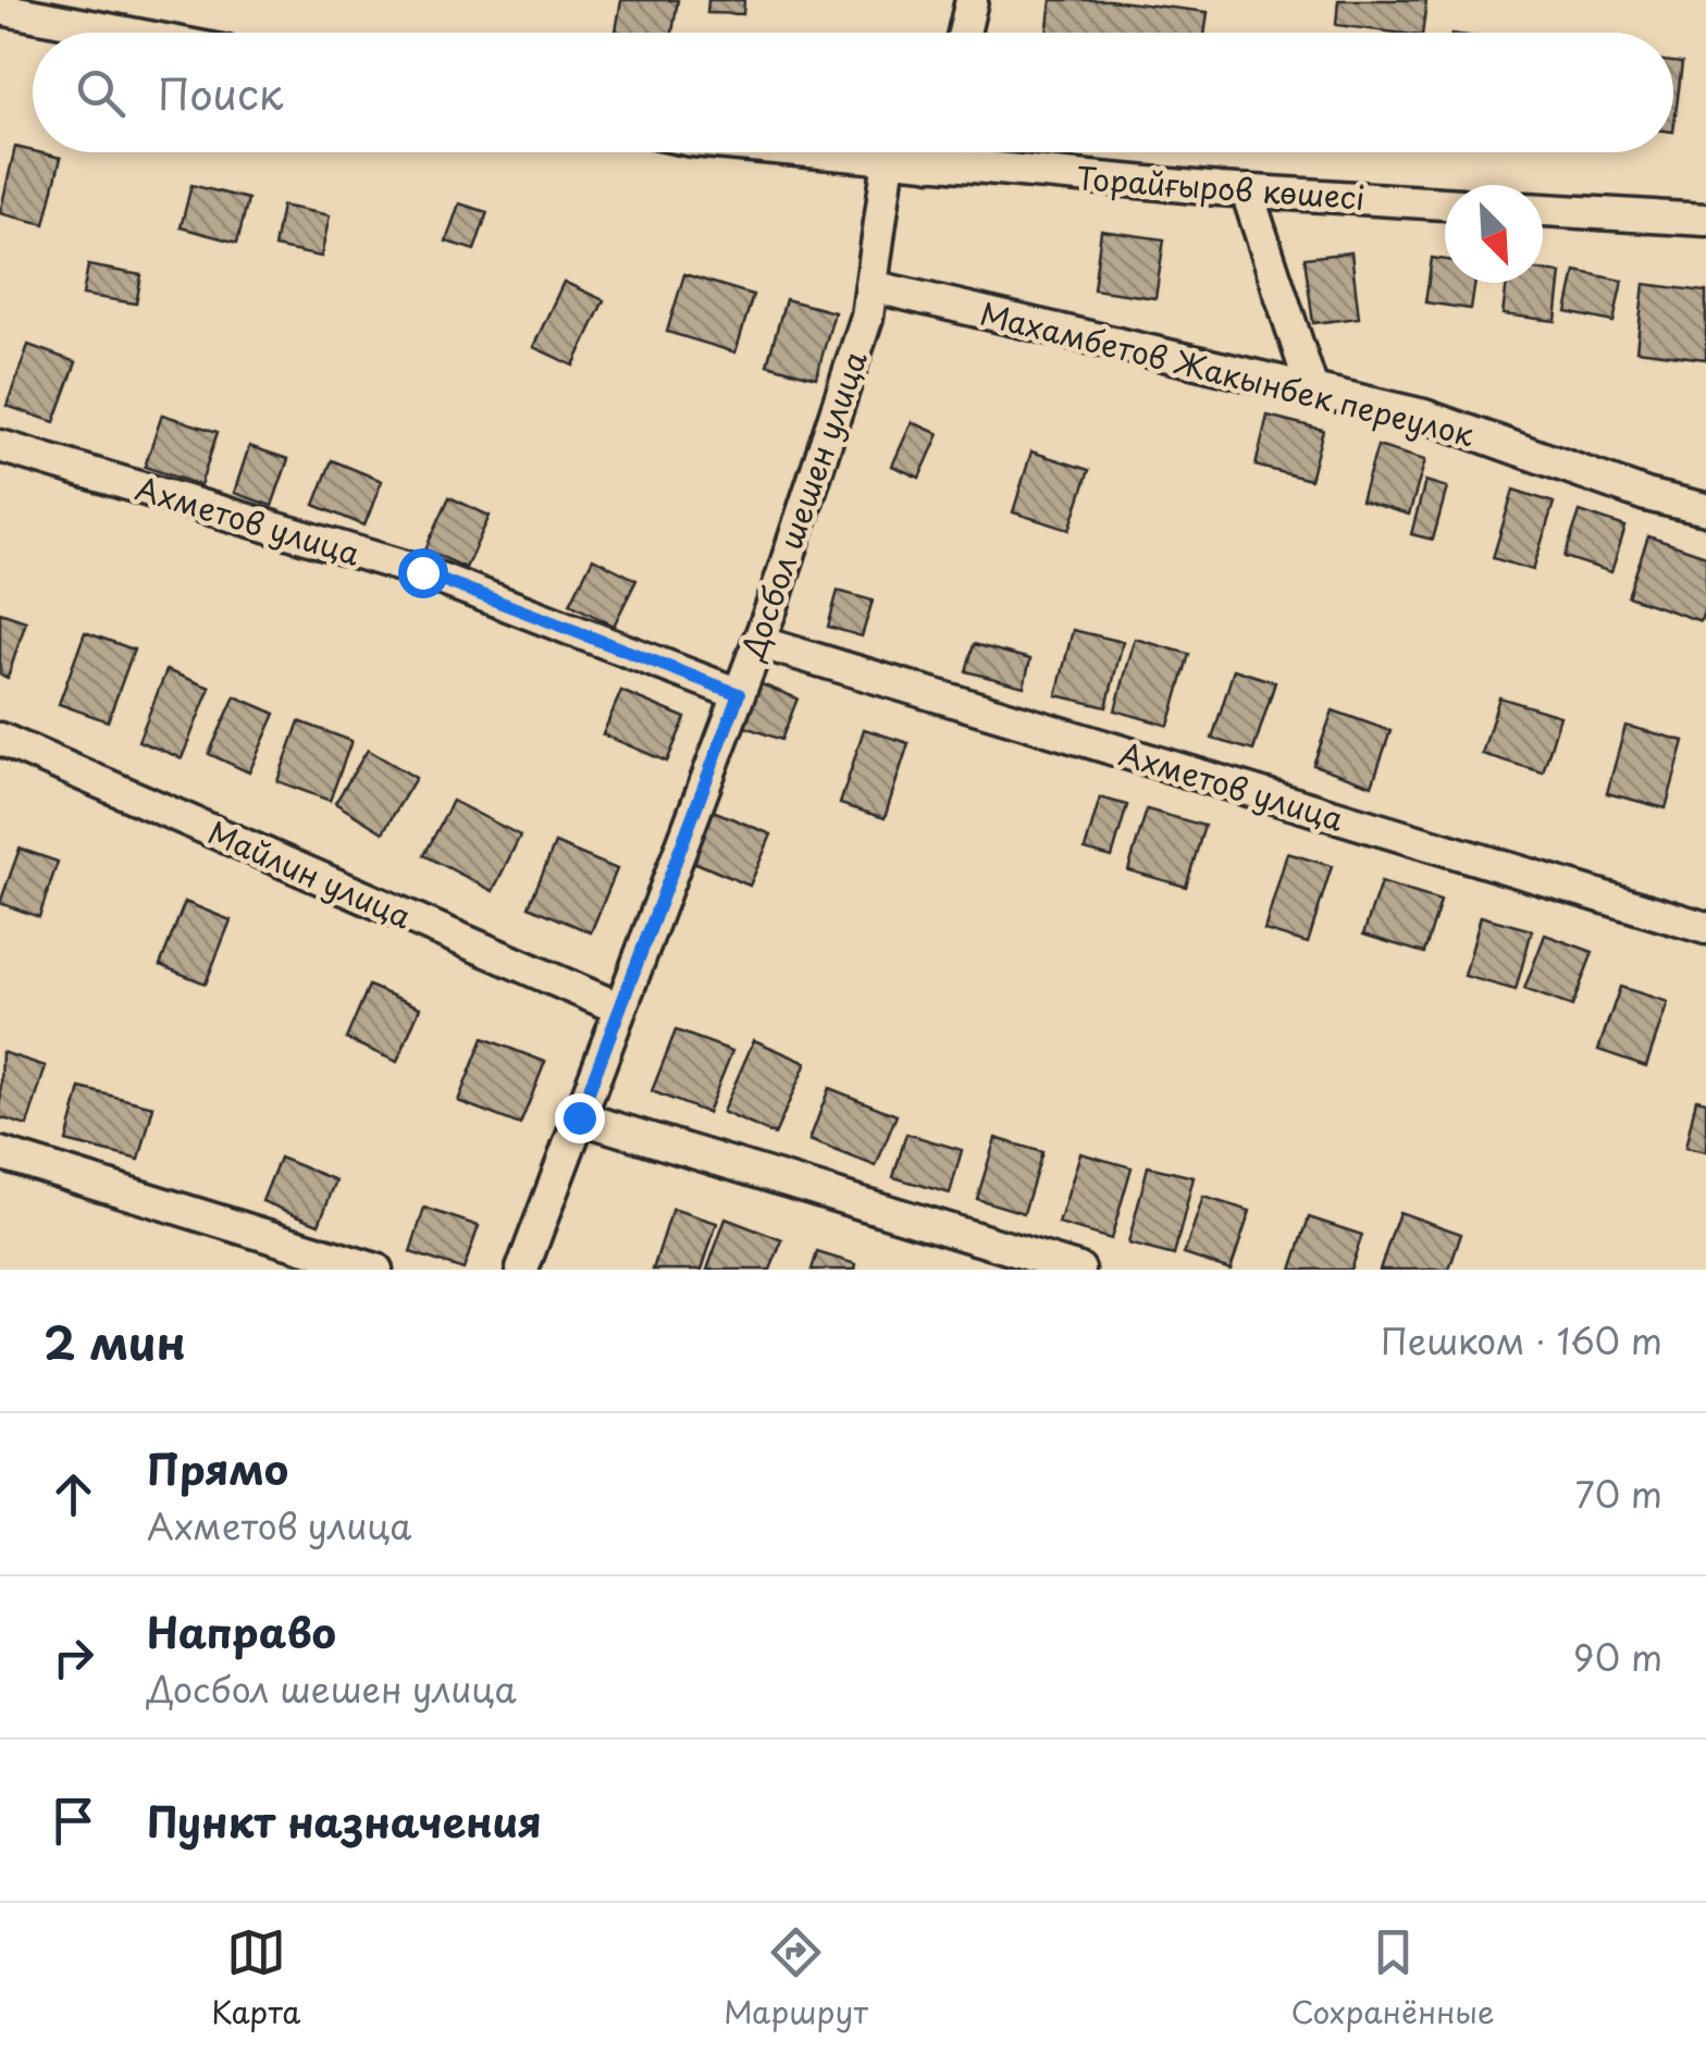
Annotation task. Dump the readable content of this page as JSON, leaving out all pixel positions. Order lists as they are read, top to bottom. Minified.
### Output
{"streets":{"street":["Торайғыров көшесі","Махамбетов Жакынбек переулок","Досбол шешен улица","Ахметов улица","Майлин улица"]},"crossings":[["Торайғыров көшесі","Досбол шешен улица"],["Махамбетов Жакынбек переулок","Досбол шешен улица"],["Досбол шешен улица","Ахметов улица"],["Досбол шешен улица","Майлин улица"]],"north":"bottom right","page":{"search":"Поиск","heading":["2 мин","Пешком · 160 m"],"list":[["Прямо","Ахметов улица","70 m"],["Направо","Досбол шешен улица","90 m"],"Пункт назначения"],"nav":["Карта","Маршрут","Сохранённые"]}}
